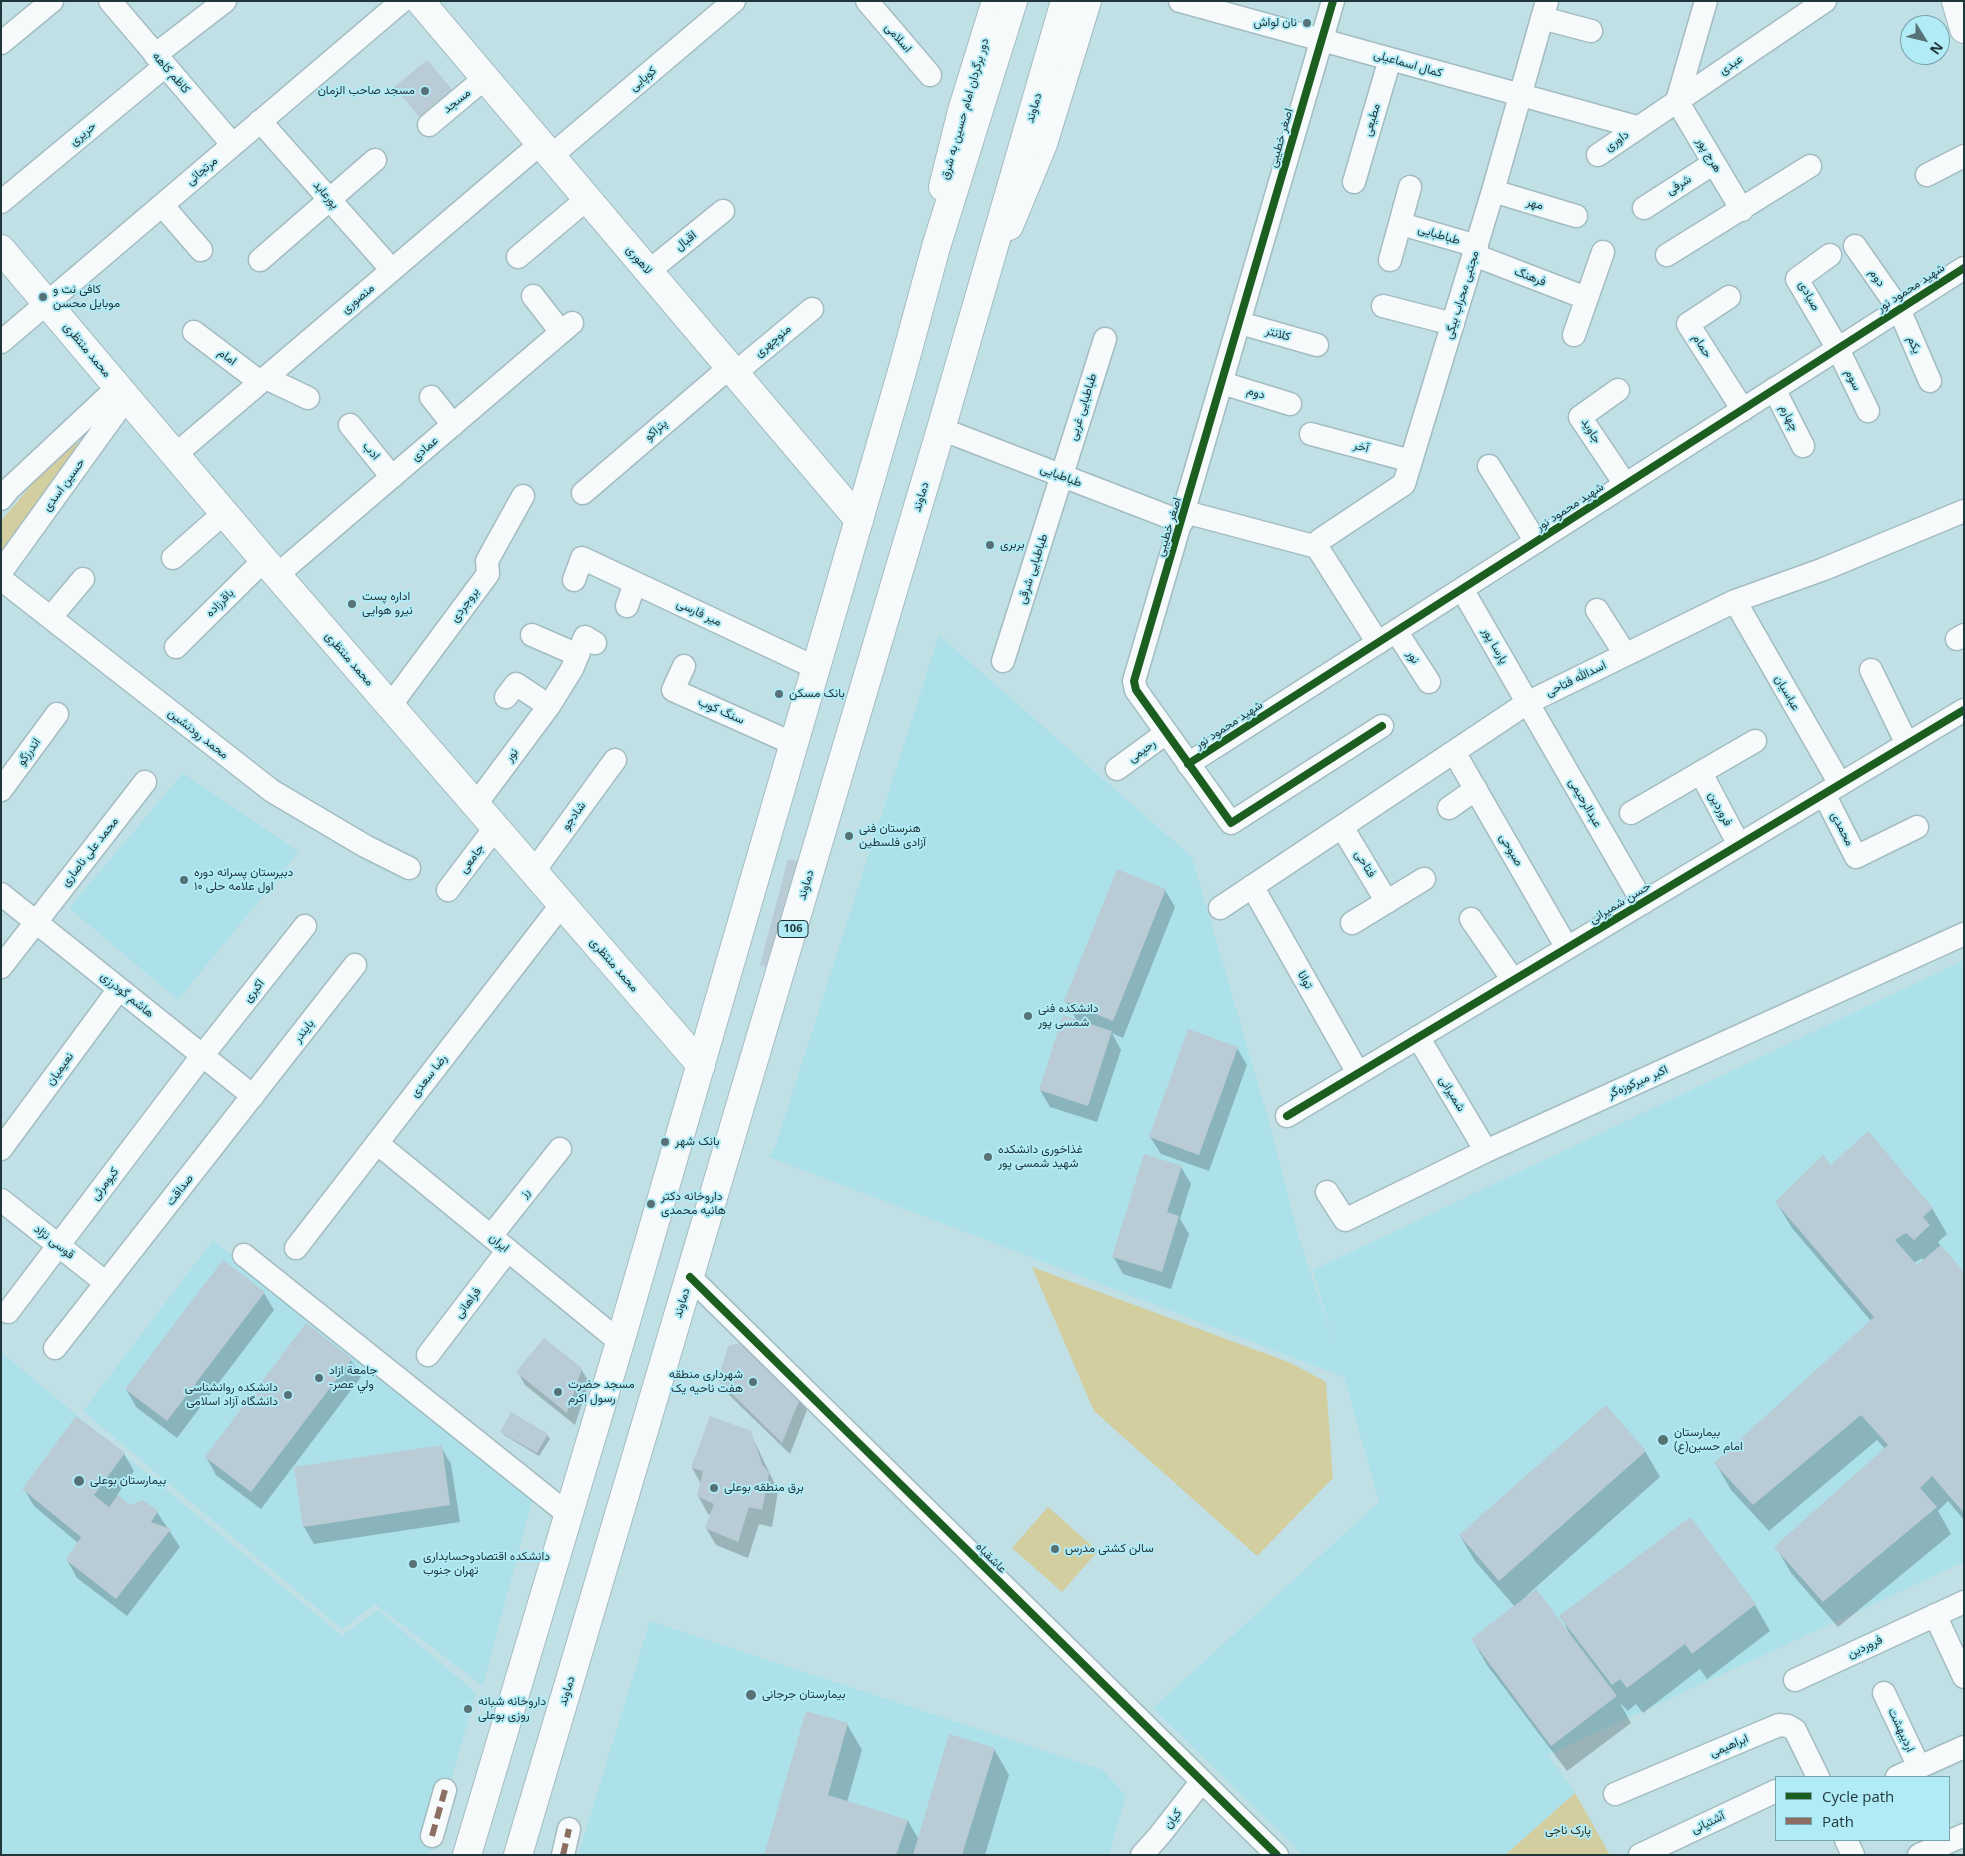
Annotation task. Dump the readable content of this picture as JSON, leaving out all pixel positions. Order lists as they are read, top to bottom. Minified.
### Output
{"streets":{"main road":["دماوند","دور برگردان امام حسین به شرق","لاهوری","محمد منتظری","106"],"street":["اسلامی","کمال اسماعیلی","عبدی","کاظم کاهه","کوپایی","مسجد","مطیعی","حریری","اصغر خطیبی","داوری","هرج پور","مرتجائی","شرفی","پورعابد","مهر","طباطبایی","اقبال","فرهنگ","دوم","شهید محمود نور","مجتبی محراب بیگی","صیادی","منصوری","کلانتر","منوچهری","یکم","حمام","امام","سوم","طباطبایی غربی","چهارم","پتراکو","جاوید","آخر","عمادی","ادب","حسین اسدی","طباطبایی شرقی","باقرزاده","بروجردی","میر فارسی","پارسا پور","نور","اسدالله فتاحی","عباسیان","سنگ کوب","محمد رودنشین","رحیمی","اندرزگو","عبدالرحیمی","فروردین","شادجو","محمدی","صبوحی","محمد علی ناصاری","جامعی","فتاحی","حسن شمیرانی","توانا","اکبری","هاشم گودرزی","بایندر","نعیمیان","رضا سعدی","اکبر میرکوزه‌گر","شمیرانی","کیومرثی","صداقت","رز","قوسی نژاد","ایران","فراهانی","عاشقباه","اردیبهشت","ابراهیمی","کیان","آشتیانی"]},"crossings":[["کمال اسماعیلی","عبدی"],["کمال اسماعیلی","مطیعی"],["کمال اسماعیلی","اصغر خطیبی"],["کمال اسماعیلی","داوری"],["کمال اسماعیلی","مجتبی محراب بیگی"],["عبدی","داوری"],["عبدی","هرج پور"],["کاظم کاهه","حریری"],["کاظم کاهه","مرتجائی"],["کوپایی","لاهوری"],["کوپایی","منصوری"],["مسجد","لاهوری"],["دماوند","طباطبایی"],["دماوند","عاشقباه"],["اصغر خطیبی","طباطبایی"],["اصغر خطیبی","دوم"],["اصغر خطیبی","شهید محمود نور"],["اصغر خطیبی","کلانتر"],["اصغر خطیبی","رحیمی"],["هرج پور","شرفی"],["مرتجائی","پورعابد"],["مرتجائی","محمد منتظری"],["پورعابد","منصوری"],["مهر","مجتبی محراب بیگی"],["طباطبایی","فرهنگ"],["طباطبایی","مجتبی محراب بیگی"],["طباطبایی","طباطبایی غربی"],["طباطبایی","طباطبایی شرقی"],["اقبال","لاهوری"],["لاهوری","منصوری"],["لاهوری","منوچهری"],["لاهوری","پتراکو"],["فرهنگ","مجتبی محراب بیگی"],["دوم","شهید محمود نور"],["دوم","یکم"],["شهید محمود نور","صیادی"],["شهید محمود نور","یکم"],["شهید محمود نور","حمام"],["شهید محمود نور","سوم"],["شهید محمود نور","چهارم"],["شهید محمود نور","جاوید"],["شهید محمود نور","پارسا پور"],["شهید محمود نور","نور"],["مجتبی محراب بیگی","آخر"],["صیادی","سوم"],["منصوری","محمد منتظری"],["منصوری","امام"],["منوچهری","پتراکو"],["محمد منتظری","عمادی"],["محمد منتظری","حسین اسدی"],["محمد منتظری","باقرزاده"],["محمد منتظری","بروجردی"],["محمد منتظری","نور"],["محمد منتظری","شادجو"],["محمد منتظری","جامعی"],["محمد منتظری","رضا سعدی"],["طباطبایی غربی","طباطبایی شرقی"],["عمادی","ادب"],["عمادی","باقرزاده"],["پارسا پور","اسدالله فتاحی"],["پارسا پور","عبدالرحیمی"],["اسدالله فتاحی","عباسیان"],["اسدالله فتاحی","عبدالرحیمی"],["اسدالله فتاحی","صبوحی"],["اسدالله فتاحی","فتاحی"],["اسدالله فتاحی","توانا"],["عباسیان","محمدی"],["عباسیان","حسن شمیرانی"],["عبدالرحیمی","حسن شمیرانی"],["فروردین","حسن شمیرانی"],["محمدی","حسن شمیرانی"],["صبوحی","حسن شمیرانی"],["محمد علی ناصاری","هاشم گودرزی"],["حسن شمیرانی","توانا"],["حسن شمیرانی","شمیرانی"],["اکبری","هاشم گودرزی"],["اکبری","کیومرثی"],["هاشم گودرزی","بایندر"],["هاشم گودرزی","نعیمیان"],["هاشم گودرزی","کیومرثی"],["هاشم گودرزی","صداقت"],["بایندر","صداقت"],["رضا سعدی","ایران"],["اکبر میرکوزه‌گر","شمیرانی"],["کیومرثی","قوسی نژاد"],["صداقت","قوسی نژاد"],["رز","ایران"],["ایران","فراهانی"],["عاشقباه","کیان"]],"parks":["پارک ناجی"],"places":["نان لواش","مسجد صاحب الزمان","کافی نت و موبایل محسن","بربری","اداره پست نیرو هوایی","بانک مسکن","هنرستان فنی آزادی فلسطین","دبیرستان پسرانه دوره اول علامه حلی ۱۰","دانشکده فنی شمسی پور","بانک شهر","غذاخوری دانشکده شهید شمسی پور","داروخانه دکتر هانیه محمدی","جامعة ازاد -ولي عصر","شهرداری منطقه هفت ناحیه یک","مسجد حضرت رسول اکرم","دانشکده روانشناسی دانشگاه آزاد اسلامی","بیمارستان امام حسین(ع)","بیمارستان بوعلی","برق منطقه بوعلی","سالن کشتی مدرس","دانشکده اقتصادوحسابداری تهران جنوب","بیمارستان جرجانی","داروخانه شبانه روزی بوعلی"],"legend":["Cycle path","Path"],"north":"bottom right"}
